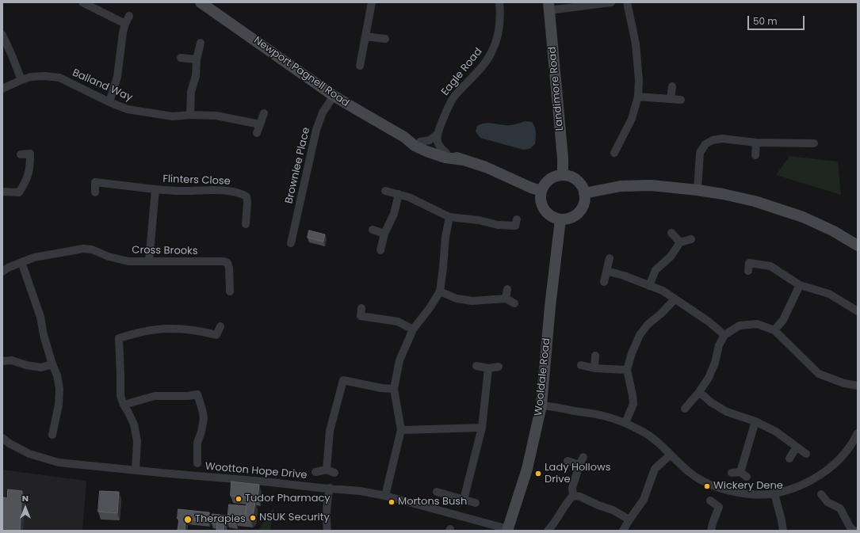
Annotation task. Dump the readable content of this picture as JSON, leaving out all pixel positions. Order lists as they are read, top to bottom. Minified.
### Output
{"streets":{"main road":["Newport Pagnell Road","Landimore Road","Wooldale Road"],"street":["Eagle Road","Balland Way","Brownlee Place","Flinters Close","Cross Brooks","Wootton Hope Drive"]},"crossings":[["Newport Pagnell Road","Landimore Road"],["Newport Pagnell Road","Brownlee Place"],["Newport Pagnell Road","Wooldale Road"],["Landimore Road","Wooldale Road"],["Flinters Close","Cross Brooks"],["Wooldale Road","Wootton Hope Drive"]],"places":["Lady Hollows Drive","Wickery Dene","Tudor Pharmacy","Mortons Bush","NSUK Security","Therapies"],"scale_bar":"50 m","north":"top"}
